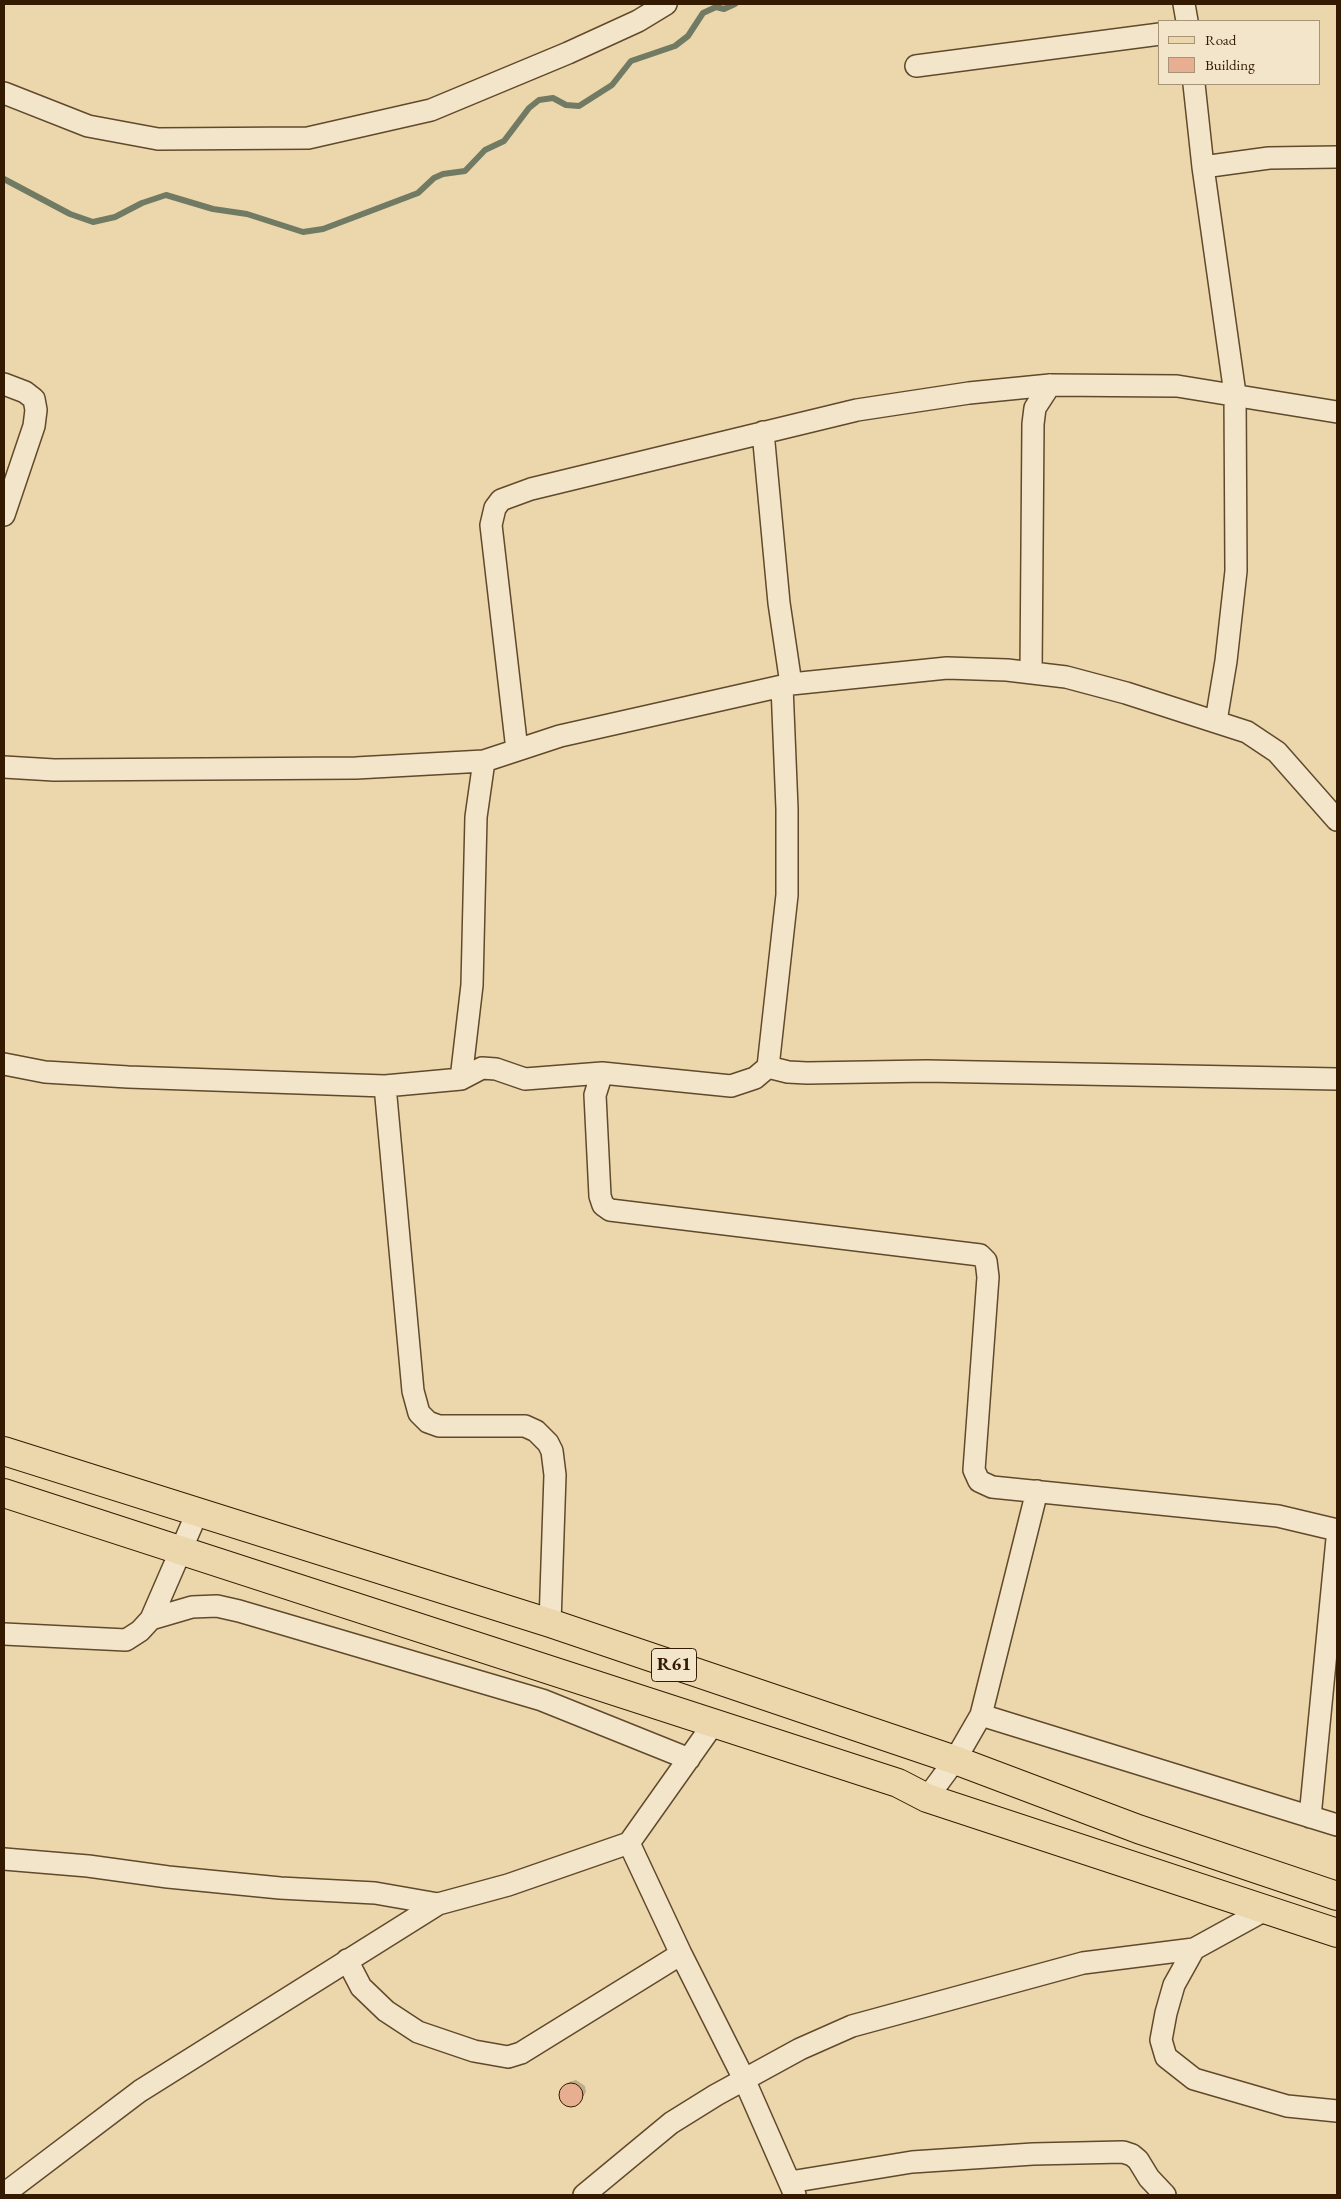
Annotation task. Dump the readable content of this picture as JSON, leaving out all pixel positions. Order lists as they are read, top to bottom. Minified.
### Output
{"streets":{"main road":["R61"]},"legend":["Road","Building"]}
